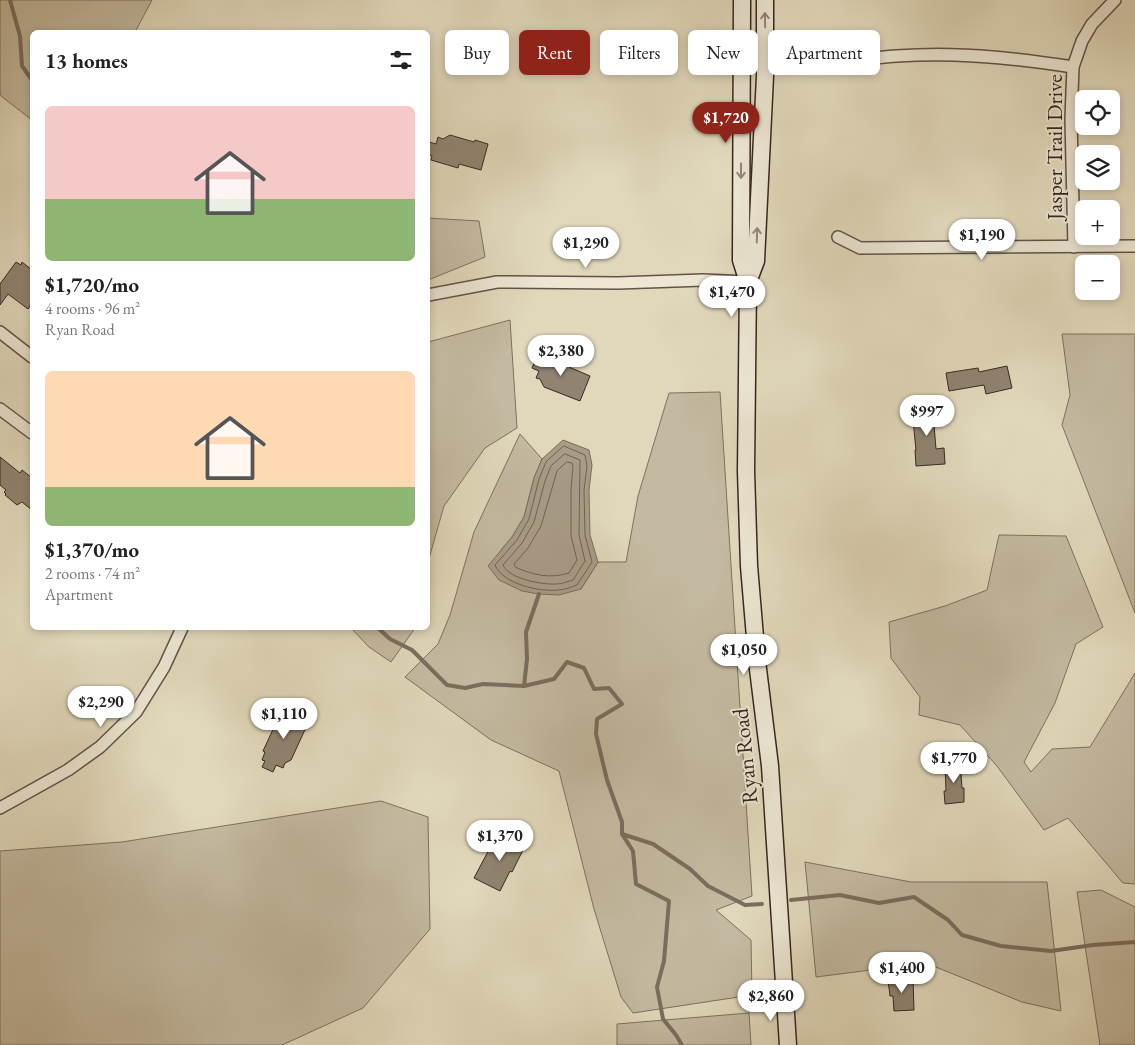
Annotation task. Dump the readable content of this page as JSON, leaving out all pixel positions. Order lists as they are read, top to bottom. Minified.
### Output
{"streets":{"main road":["Ryan Road"],"street":["Jasper Trail Drive"]},"page":{"chip":["Buy","Rent","Filters","New","Apartment"],"heading":"13 homes","map_buttons":["+","−"],"list":[{"name":"$1,720/mo","note":"4 rooms · 96 m² · Ryan Road"},{"name":"$1,370/mo","note":"2 rooms · 74 m² · Apartment"}],"price":["$1,720","$1,190","$1,290","$1,470","$2,380","$997","$1,050","$2,290","$1,110","$1,770","$1,370","$1,400","$2,860"]}}
